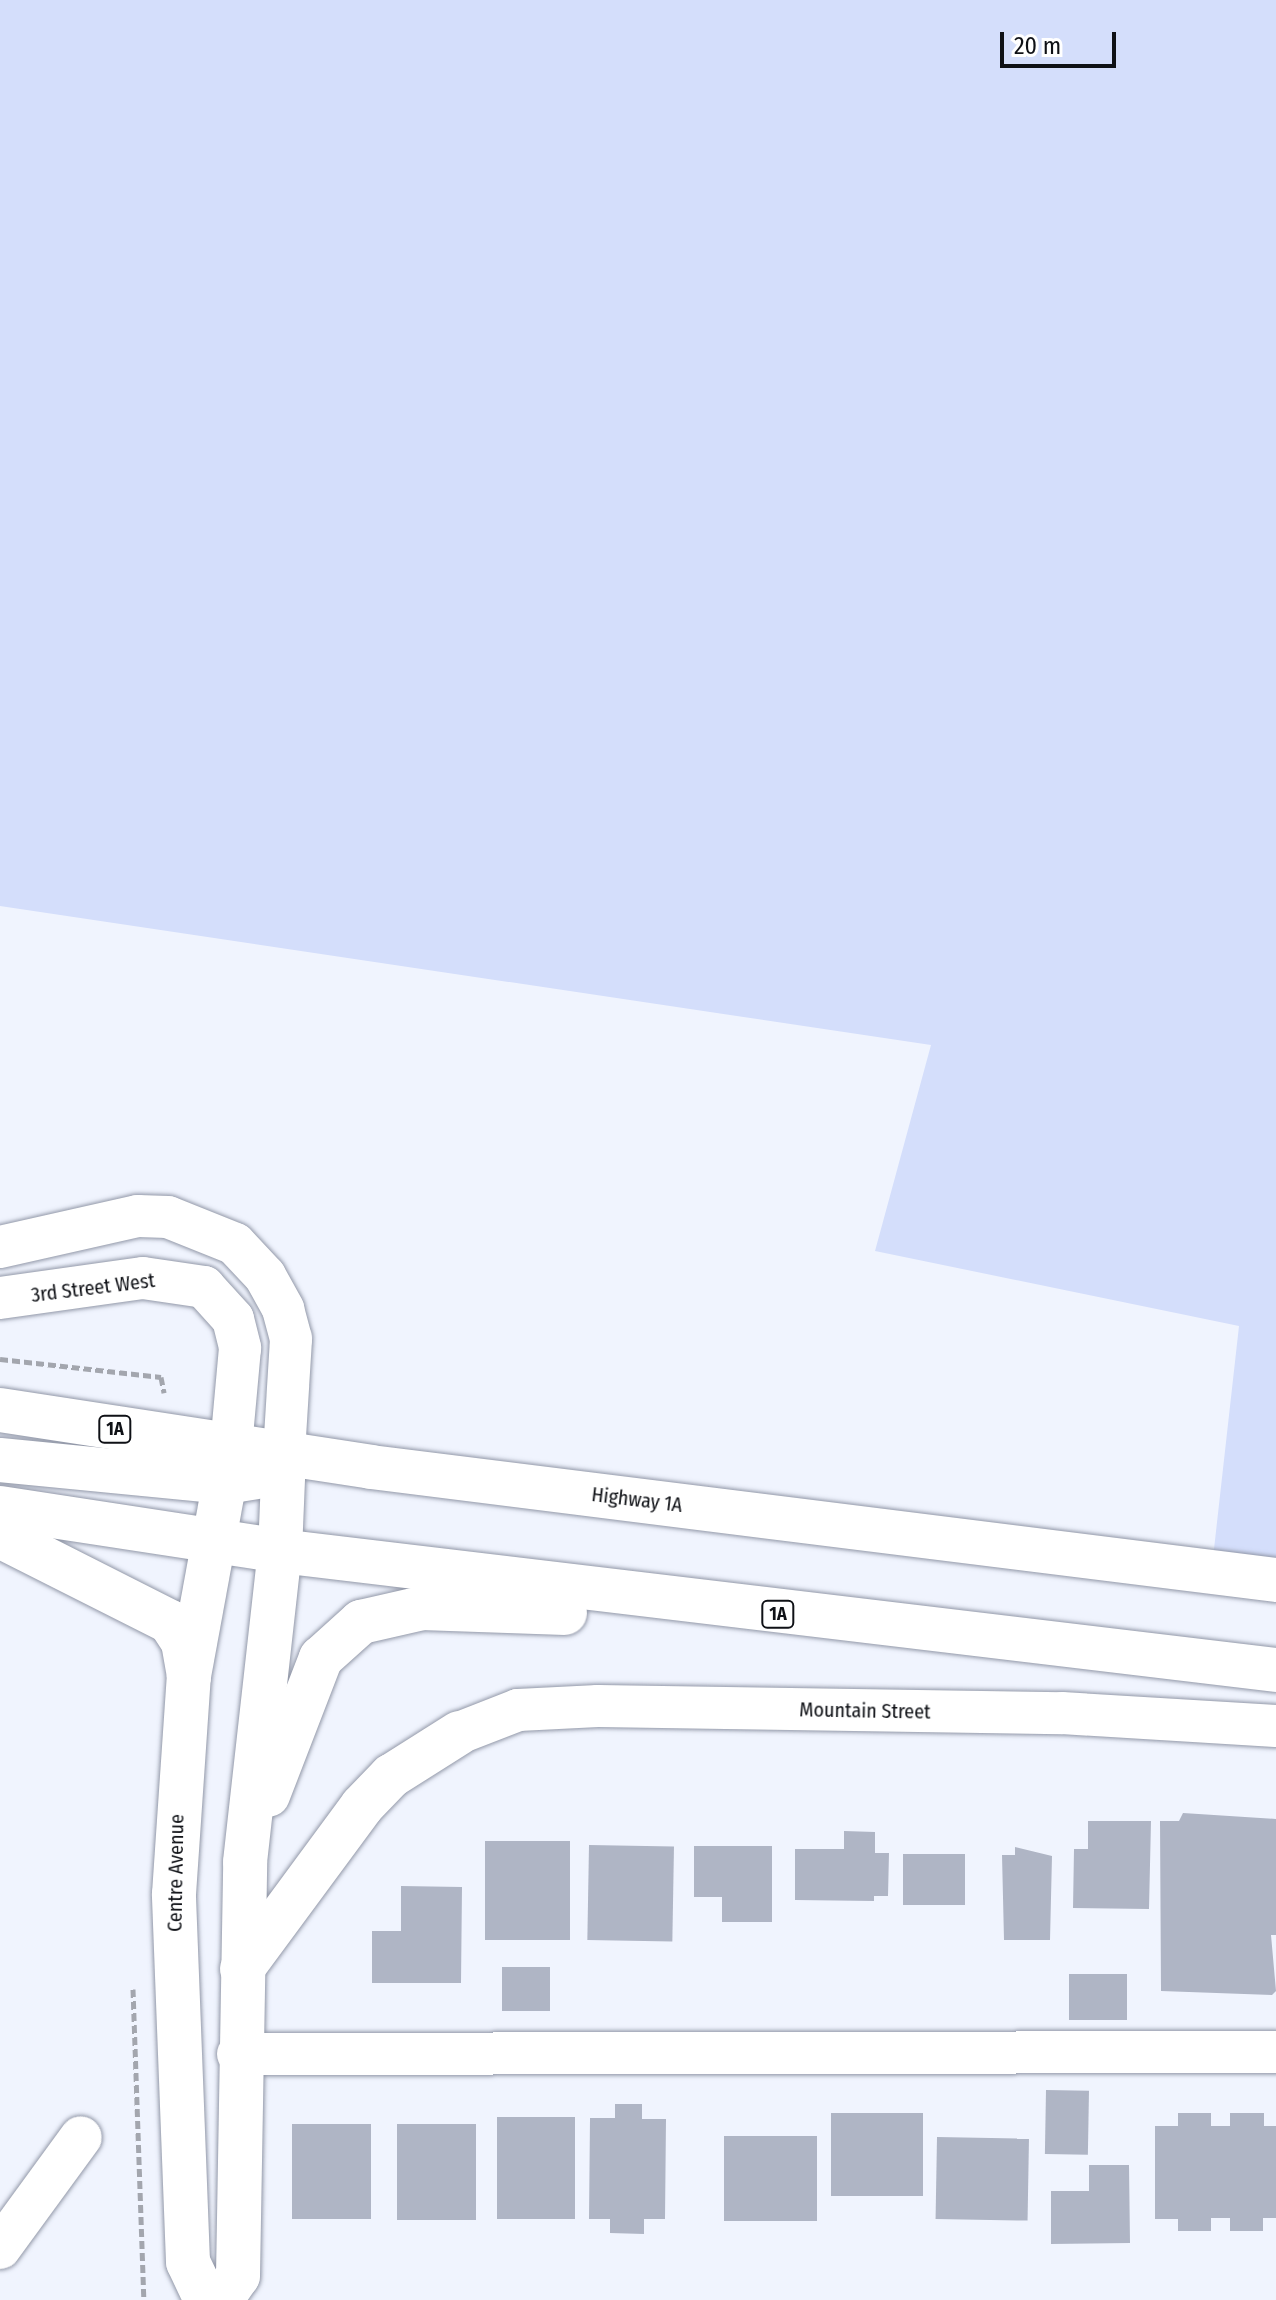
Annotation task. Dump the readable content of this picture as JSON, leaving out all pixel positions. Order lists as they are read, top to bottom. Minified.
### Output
{"streets":{"main road":["1A","Highway 1A","Centre Avenue"],"street":["3rd Street West","Mountain Street"]},"crossings":[["3rd Street West","Highway 1A"],["3rd Street West","Centre Avenue"],["1A","Centre Avenue"],["Highway 1A","Centre Avenue"]],"scale_bar":"20 m"}
